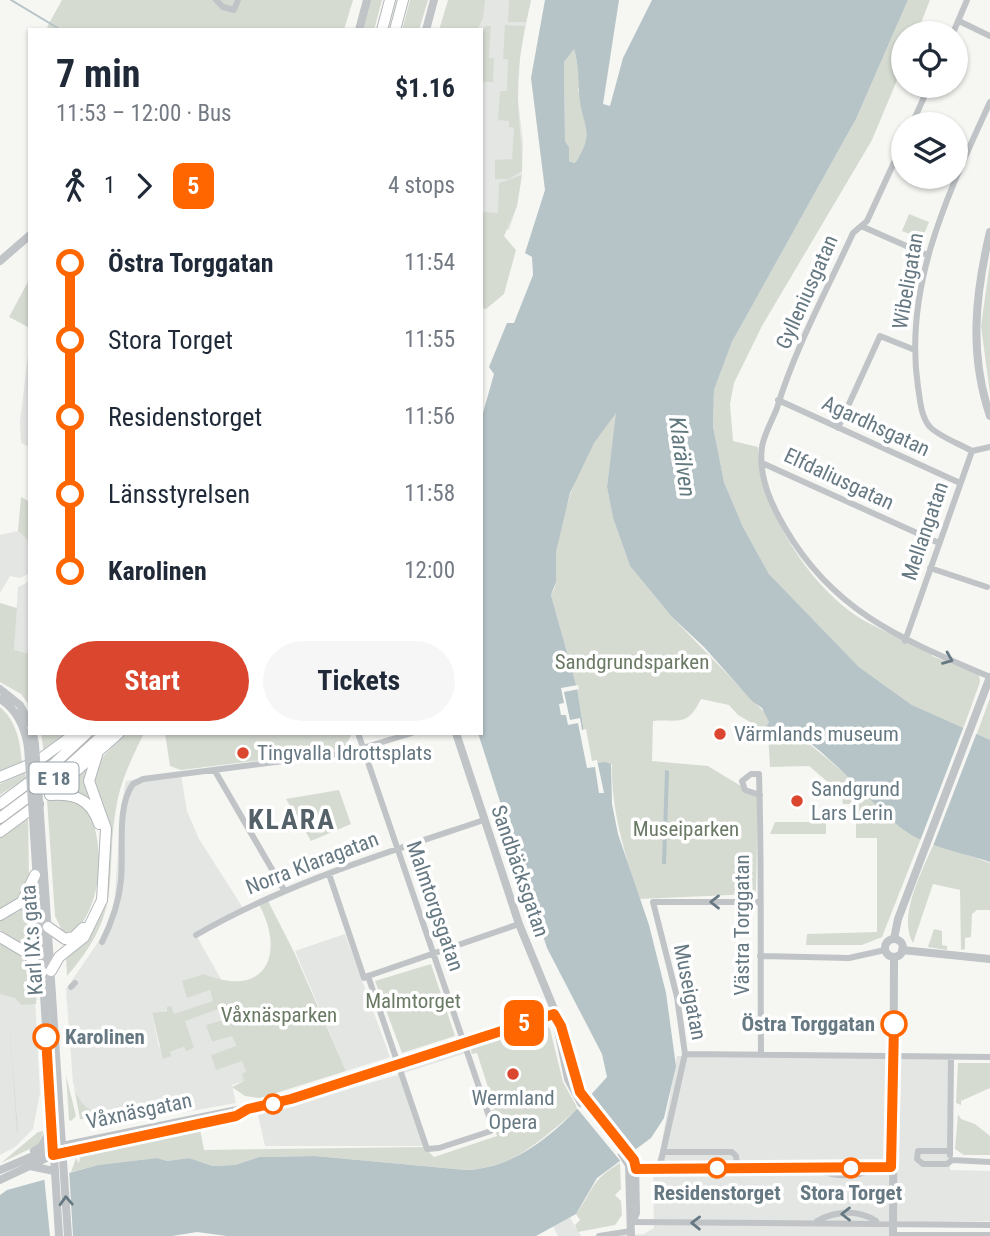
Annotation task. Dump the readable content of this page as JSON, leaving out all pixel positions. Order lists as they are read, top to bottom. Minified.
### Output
{"streets":{"highway":["E 18"],"street":["Wibeligatan","Gylleniusgatan","Agardhsgatan","Elfdaliusgatan","Mellangatan","Norra Klaragatan","Sandbäcksgatan","Malmtorgsgatan","Västra Torggatan","Karl IX:s gata","Museigatan","Våxnäsgatan"]},"crossings":[["Wibeligatan","Mellangatan"],["Gylleniusgatan","Agardhsgatan"],["Gylleniusgatan","Elfdaliusgatan"],["Agardhsgatan","Mellangatan"],["Elfdaliusgatan","Mellangatan"],["Norra Klaragatan","Sandbäcksgatan"],["Norra Klaragatan","Malmtorgsgatan"],["Sandbäcksgatan","Våxnäsgatan"],["Malmtorgsgatan","Våxnäsgatan"],["Västra Torggatan","Museigatan"],["Karl IX:s gata","Våxnäsgatan"]],"districts":["KLARA"],"water":["Klarälven"],"parks":["Sandgrundsparken","Museiparken","Malmtorget","Våxnäsparken"],"places":["Värmlands museum","Tingvalla Idrottsplats","Sandgrund Lars Lerin","Östra Torggatan","Karolinen","Wermland Opera","Residenstorget","Stora Torget"],"lines":["bus line 5"],"page":{"on_map":"5","heading":["7 min","11:53 – 12:00 · Bus","$1.16"],"legs":["1","5","4 stops"],"list":[{"name":"Östra Torggatan","value":"11:54"},{"name":"Stora Torget","value":"11:55"},{"name":"Residenstorget","value":"11:56"},{"name":"Länsstyrelsen","value":"11:58"},{"name":"Karolinen","value":"12:00"}],"buttons":["Start","Tickets"]}}
